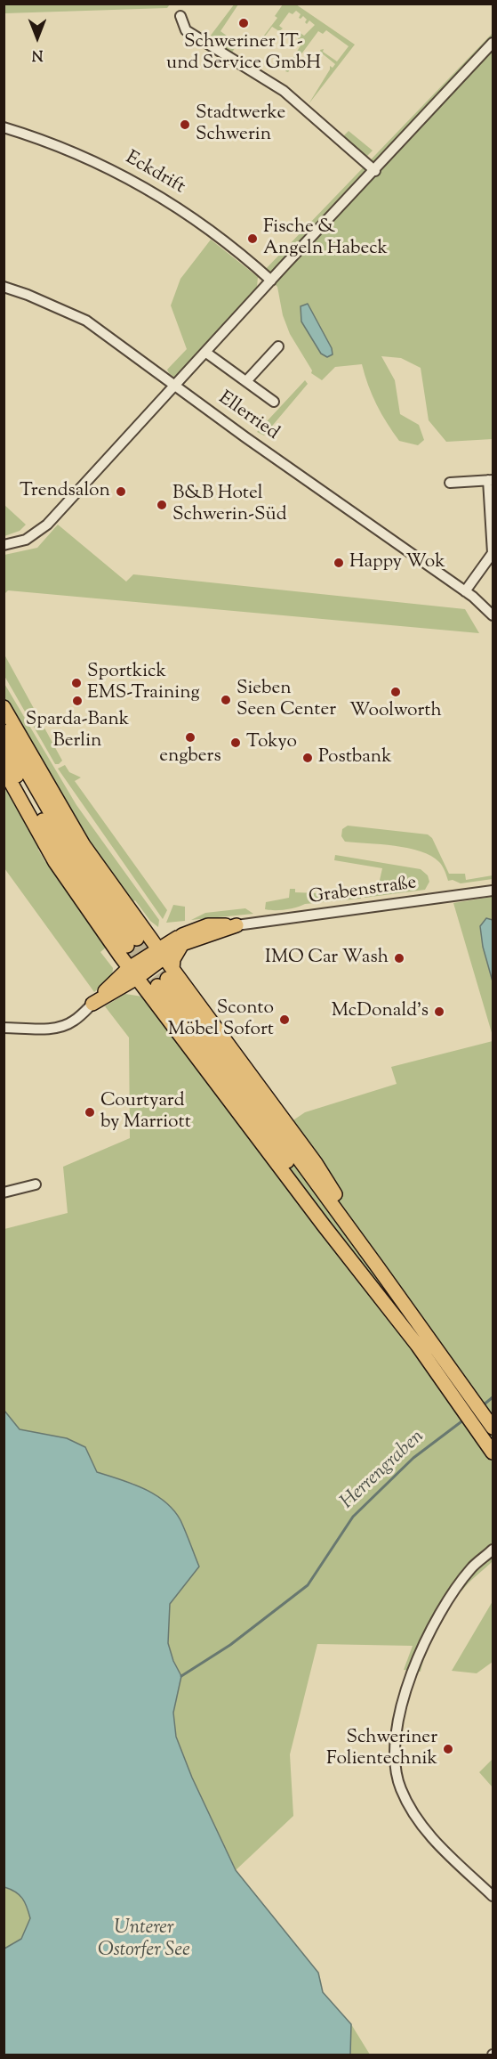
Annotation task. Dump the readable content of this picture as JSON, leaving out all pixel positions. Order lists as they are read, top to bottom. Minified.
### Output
{"streets":{"street":["Eckdrift","Ellerried","Grabenstraße"]},"water":["Herrengraben","Unterer Ostorfer See"],"places":["Schweriner IT- und Service GmbH","Stadtwerke Schwerin","Fische & Angeln Habeck","Trendsalon","B&B Hotel Schwerin-Süd","Happy Wok","Sportkick EMS-Training","Woolworth","Sieben Seen Center","Sparda-Bank Berlin","engbers","Tokyo","Postbank","IMO Car Wash","McDonald's","Sconto Möbel Sofort","Courtyard by Marriott","Schweriner Folientechnik"],"north":"bottom"}
